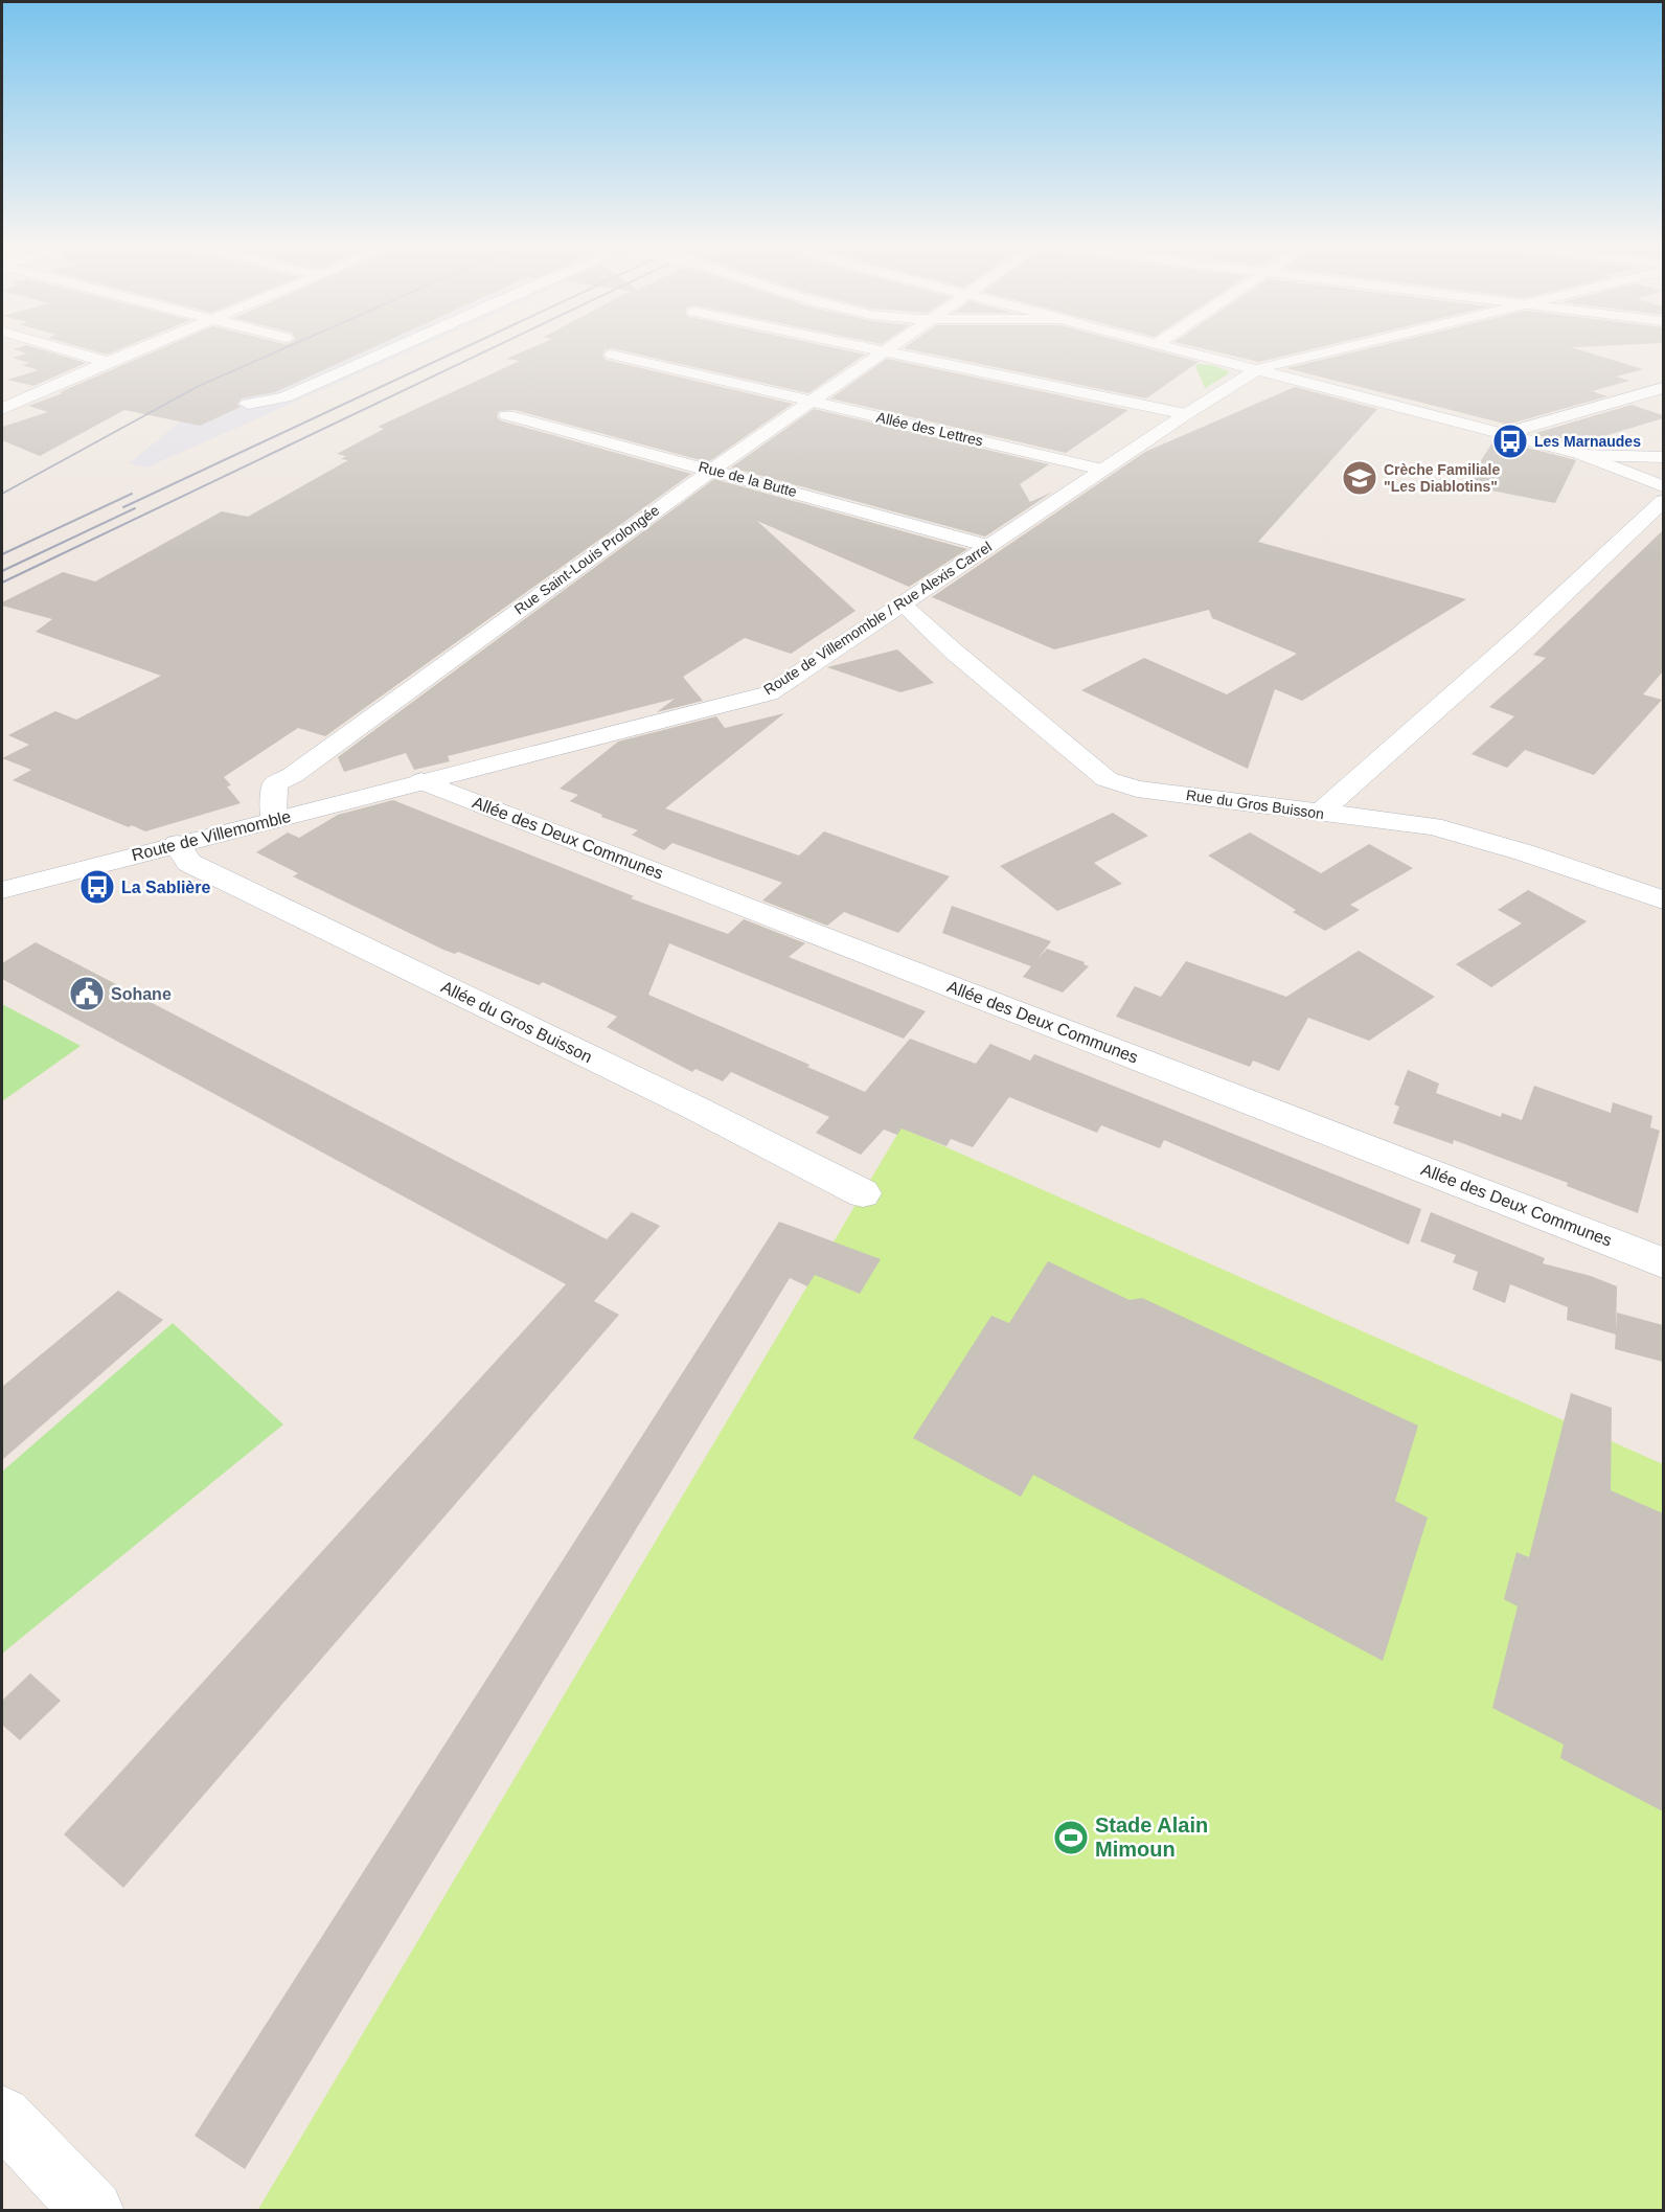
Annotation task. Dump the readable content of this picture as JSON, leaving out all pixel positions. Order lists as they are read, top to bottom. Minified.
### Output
{"streets":{"street":["Allée des Lettres","Rue de la Butte","Rue Saint-Louis Prolongée","Route de Villemomble / Rue Alexis Carrel","Rue du Gros Buisson","Route de Villemomble","Allée des Deux Communes","Allée du Gros Buisson"]},"crossings":[["Allée des Lettres","Rue Saint-Louis Prolongée"],["Allée des Lettres","Route de Villemomble / Rue Alexis Carrel"],["Rue de la Butte","Rue Saint-Louis Prolongée"],["Rue de la Butte","Route de Villemomble / Rue Alexis Carrel"],["Rue Saint-Louis Prolongée","Route de Villemomble"],["Route de Villemomble / Rue Alexis Carrel","Rue du Gros Buisson"],["Route de Villemomble / Rue Alexis Carrel","Route de Villemomble"],["Route de Villemomble / Rue Alexis Carrel","Allée des Deux Communes"],["Route de Villemomble","Allée des Deux Communes"],["Route de Villemomble","Allée du Gros Buisson"]],"places":{"bus stop":["Les Marnaudes","La Sablière"],"school or university":["Crèche Familiale \"Les Diablotins\""],"public building":["Sohane"],"sports":["Stade Alain Mimoun"]}}
